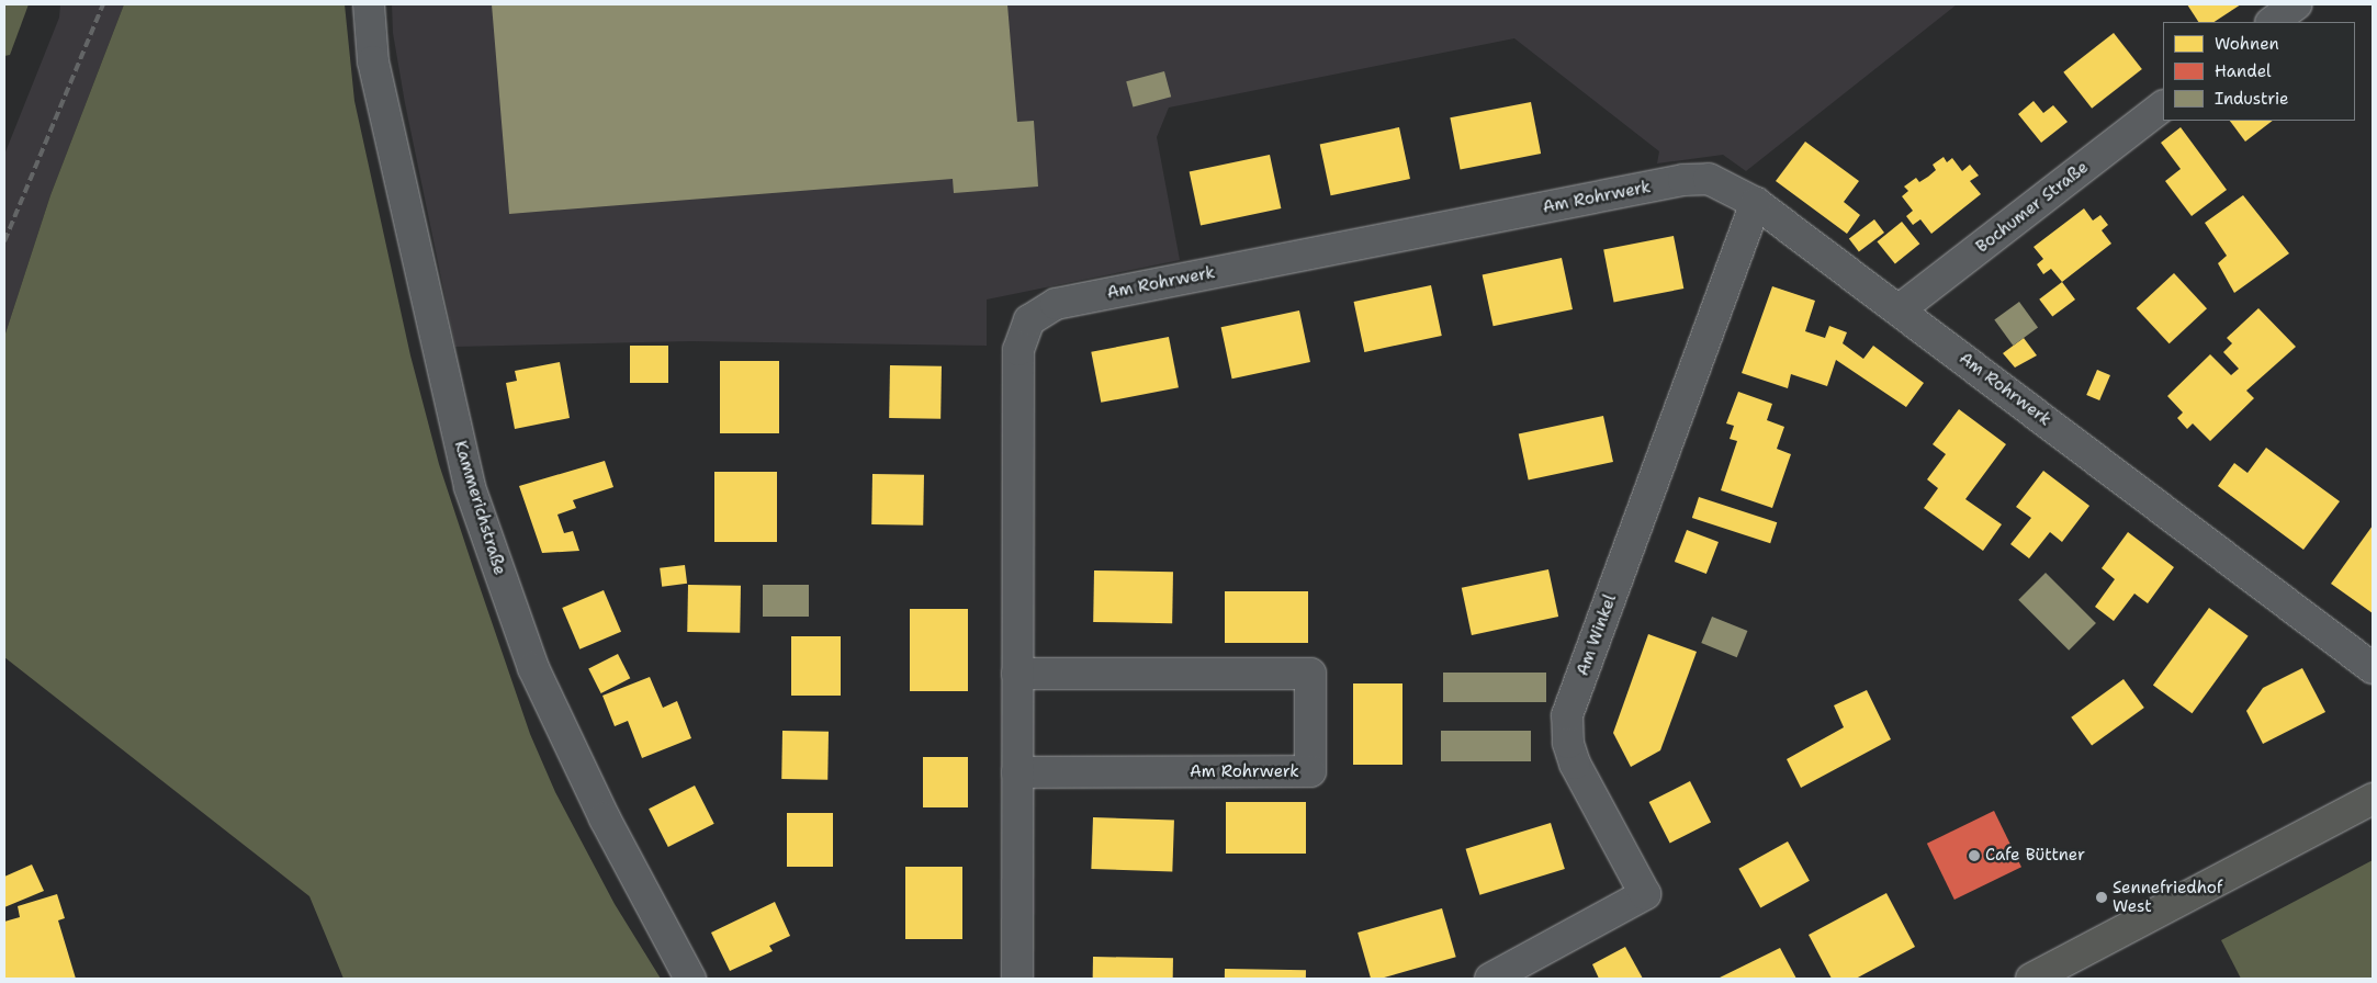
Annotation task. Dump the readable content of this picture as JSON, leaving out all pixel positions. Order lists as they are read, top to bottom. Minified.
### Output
{"streets":{"street":["Am Rohrwerk","Bochumer Straße","Kammerichstraße","Am Winkel"]},"crossings":[["Am Rohrwerk","Bochumer Straße"],["Am Rohrwerk","Am Winkel"]],"places":["Cafe Büttner","Sennefriedhof West"],"legend":["Wohnen","Handel","Industrie"]}
